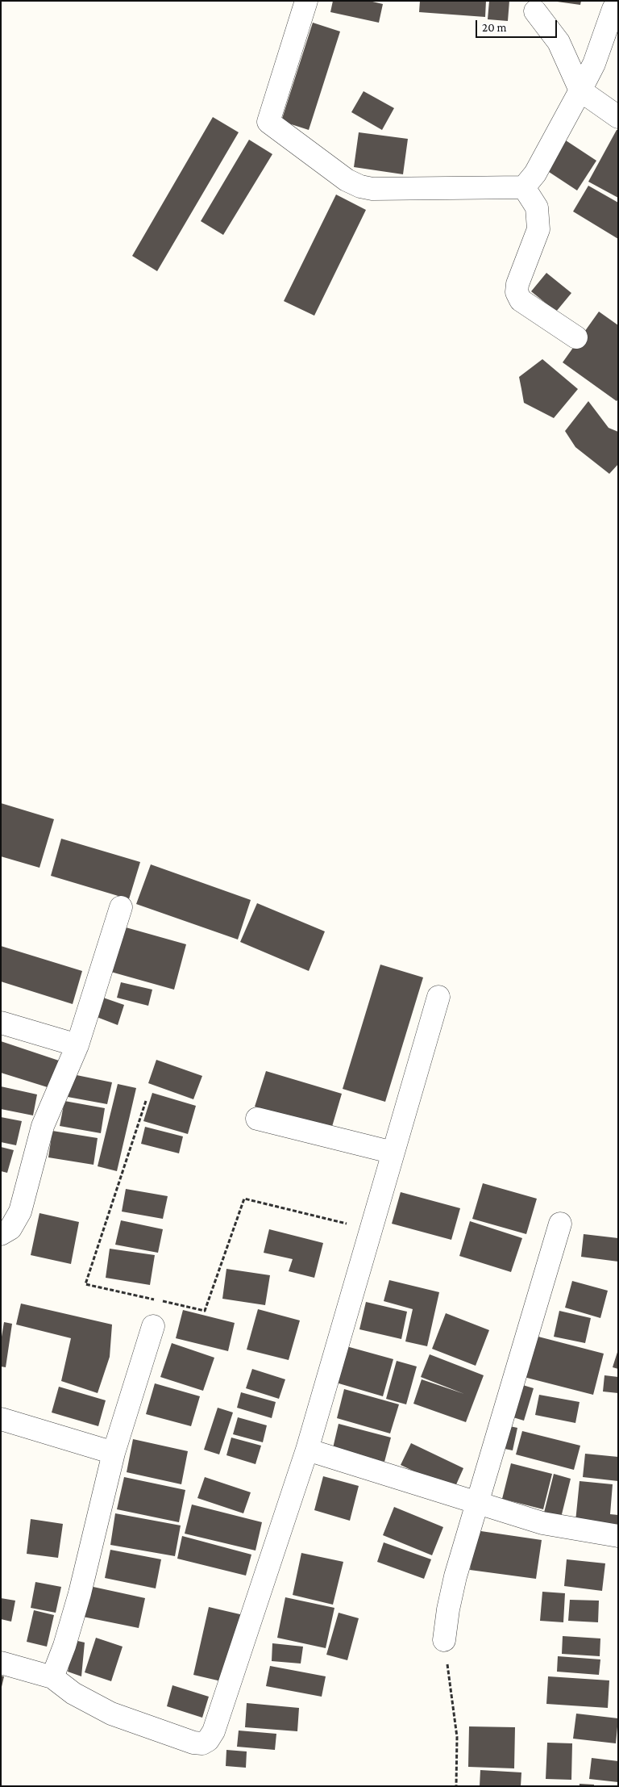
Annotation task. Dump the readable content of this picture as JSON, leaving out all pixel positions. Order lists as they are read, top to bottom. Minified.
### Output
{"scale_bar":"20 m"}
